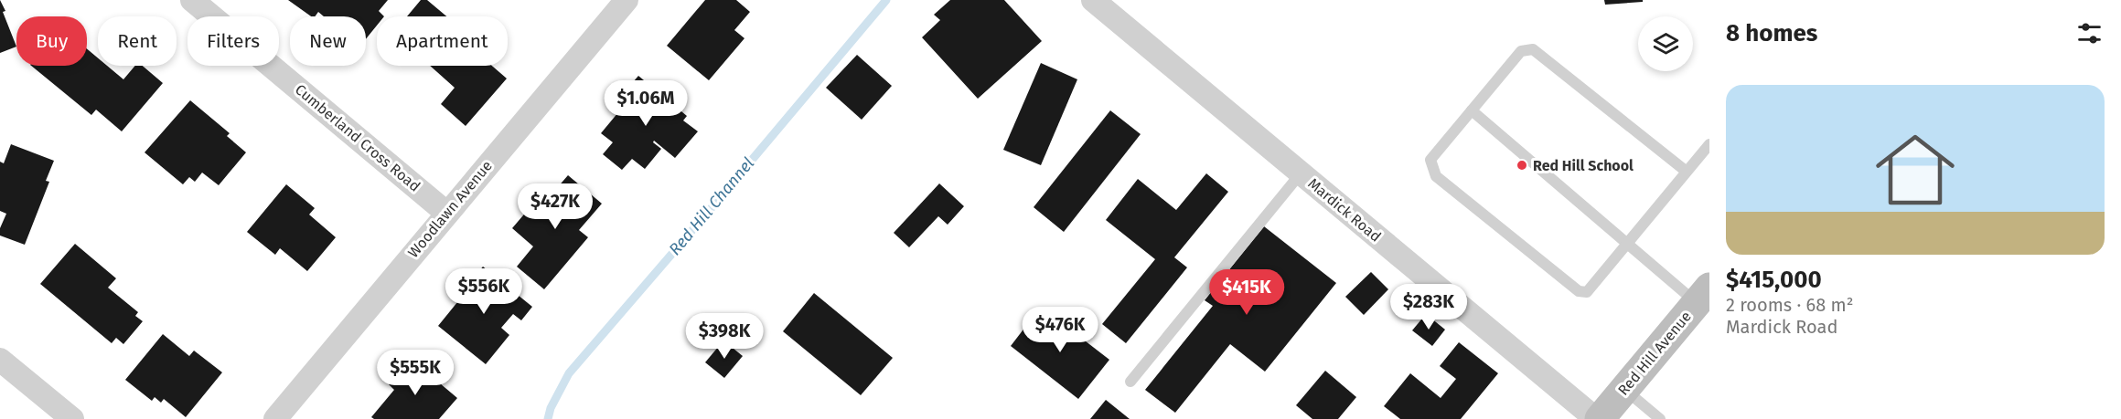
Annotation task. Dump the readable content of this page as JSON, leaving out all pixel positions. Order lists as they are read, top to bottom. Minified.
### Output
{"streets":{"main road":["Red Hill Avenue"],"street":["Cumberland Cross Road","Woodlawn Avenue","Mardick Road"]},"crossings":[["Cumberland Cross Road","Woodlawn Avenue"],["Mardick Road","Red Hill Avenue"]],"water":["Red Hill Channel"],"places":["Red Hill School"],"page":{"heading":"8 homes","chip":["Buy","Rent","Filters","New","Apartment"],"list":[{"name":"$415,000","note":"2 rooms · 68 m² · Mardick Road"}],"price":["$1.06M","$427K","$556K","$415K","$283K","$476K","$398K","$555K"]}}
